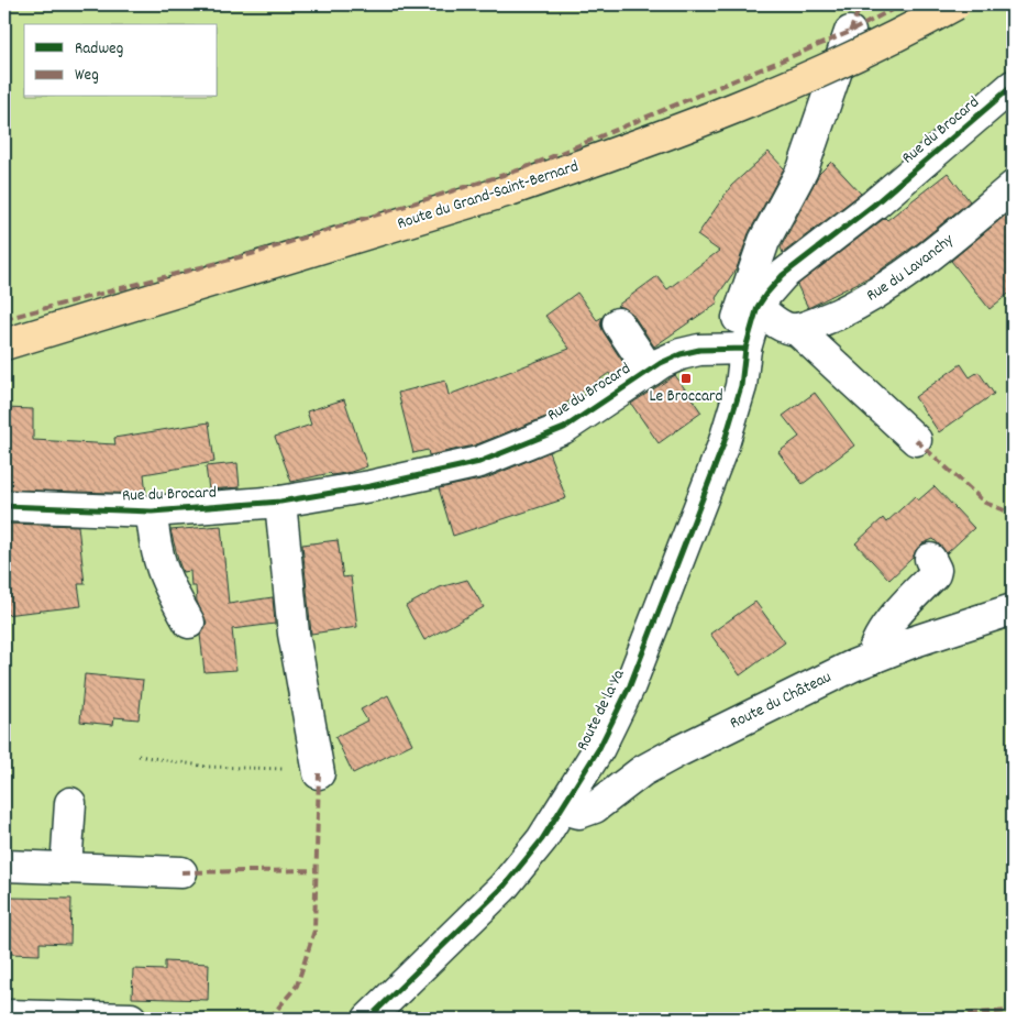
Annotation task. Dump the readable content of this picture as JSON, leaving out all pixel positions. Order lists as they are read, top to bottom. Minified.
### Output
{"streets":{"main road":["Route du Grand-Saint-Bernard"],"street":["Rue du Brocard","Rue du Lavanchy","Route du Château","Route de la Ya"]},"crossings":[["Rue du Brocard","Route de la Ya"],["Route du Château","Route de la Ya"]],"places":{"transit":["Le Broccard"]},"legend":["Radweg","Weg"]}
